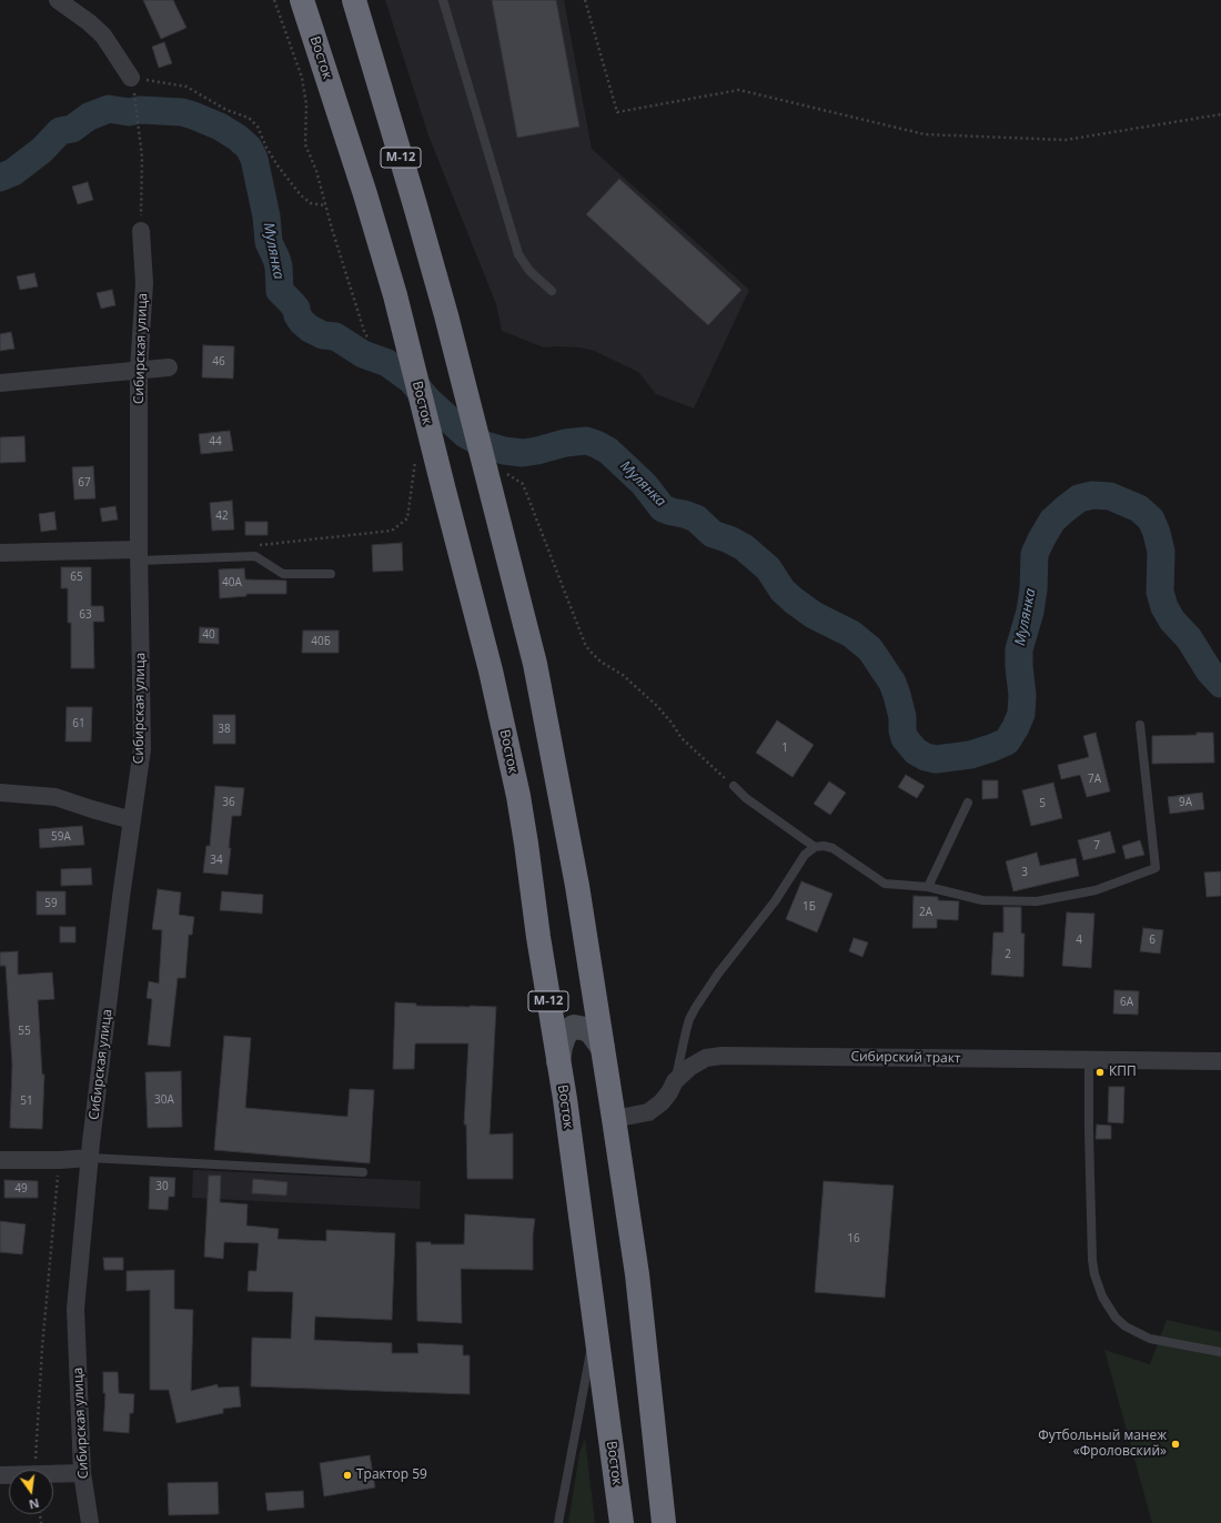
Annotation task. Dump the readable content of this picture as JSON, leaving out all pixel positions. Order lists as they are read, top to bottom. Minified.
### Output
{"streets":{"highway":["Восток","М-12"],"street":["Сибирская улица","Сибирский тракт"]},"crossings":[["М-12","Сибирский тракт"]],"water":["Мулянка"],"places":["КПП","Футбольный манеж «Фроловский»","Трактор 59"],"house_numbers":["46","44","67","42","65","40А","63","40","40Б","61","38","1","7А","36","9А","5","59А","7","34","3","59","1Б","2А","4","6","2","6А","55","30А","51","30","49","16"],"north":"bottom"}
